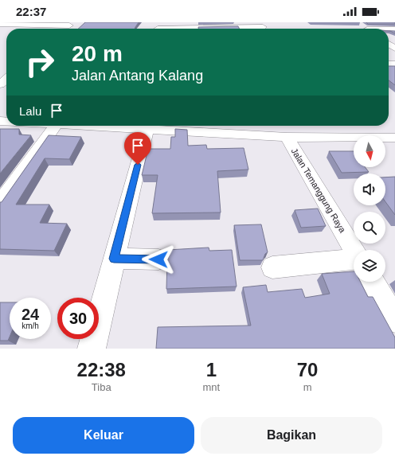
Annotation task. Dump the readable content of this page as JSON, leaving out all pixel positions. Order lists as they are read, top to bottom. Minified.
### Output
{"streets":{"street":["Jalan Temanggung Raya"]},"north":"bottom","page":{"status":"22:37","turn":["20 m","Jalan Antang Kalang"],"then":"Lalu","speed":"24 km/h","limit":"30","eta":["22:38","Tiba","1","mnt","70","m"],"buttons":["Keluar","Bagikan"]}}
